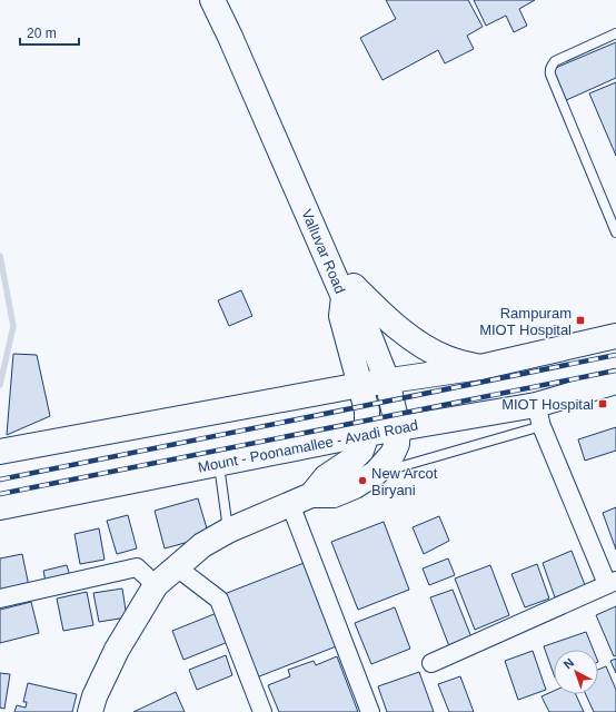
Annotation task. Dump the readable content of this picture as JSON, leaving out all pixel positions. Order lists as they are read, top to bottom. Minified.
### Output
{"streets":{"main road":["Valluvar Road","Mount - Poonamallee - Avadi Road"]},"crossings":[["Valluvar Road","Mount - Poonamallee - Avadi Road"]],"places":{"transit":["Rampuram MIOT Hospital","MIOT Hospital"],"other":["New Arcot Biryani"]},"scale_bar":"20 m","north":"top left"}
